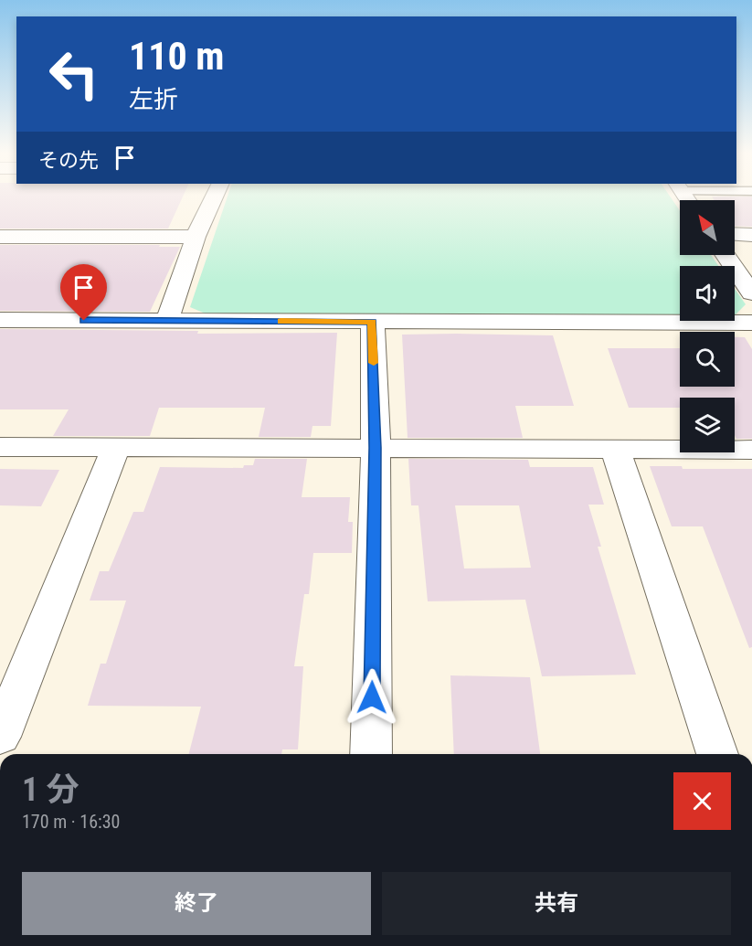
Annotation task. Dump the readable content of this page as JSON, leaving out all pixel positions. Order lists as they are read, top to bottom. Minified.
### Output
{"north":"top left","page":{"turn":["110 m","左折"],"then":"その先","heading":["1 分","170 m · 16:30"],"buttons":["終了","共有"]}}
